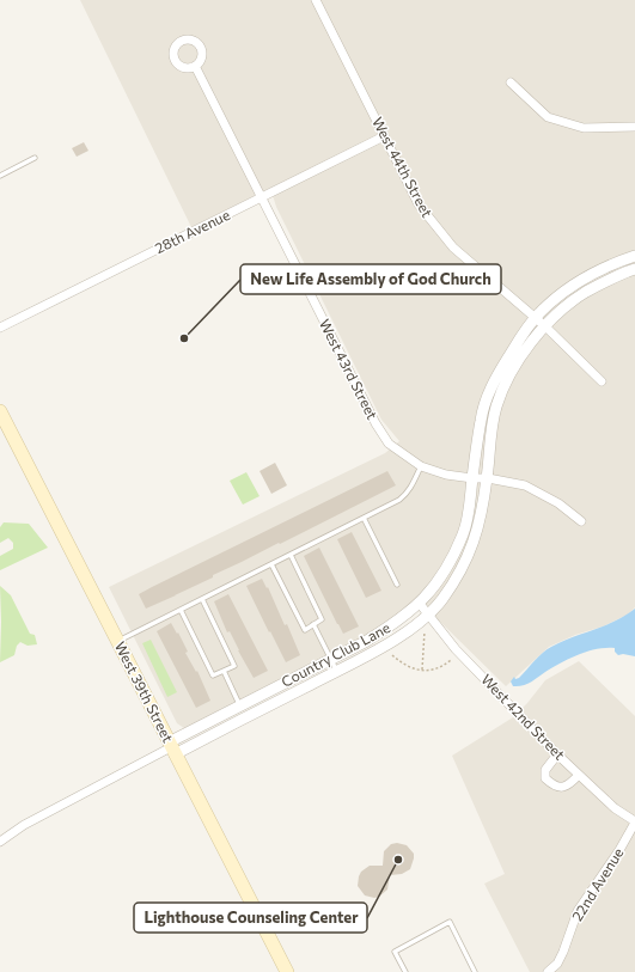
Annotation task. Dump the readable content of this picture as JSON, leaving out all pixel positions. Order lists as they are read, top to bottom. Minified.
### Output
{"streets":{"main road":["West 39th Street"],"street":["West 44th Street","28th Avenue","West 43rd Street","Country Club Lane","West 42nd Street","22nd Avenue"]},"crossings":[["West 44th Street","28th Avenue"],["West 44th Street","Country Club Lane"],["28th Avenue","West 43rd Street"],["West 43rd Street","Country Club Lane"],["Country Club Lane","West 39th Street"],["Country Club Lane","West 42nd Street"],["West 42nd Street","22nd Avenue"]],"places":["New Life Assembly of God Church","Lighthouse Counseling Center"]}
